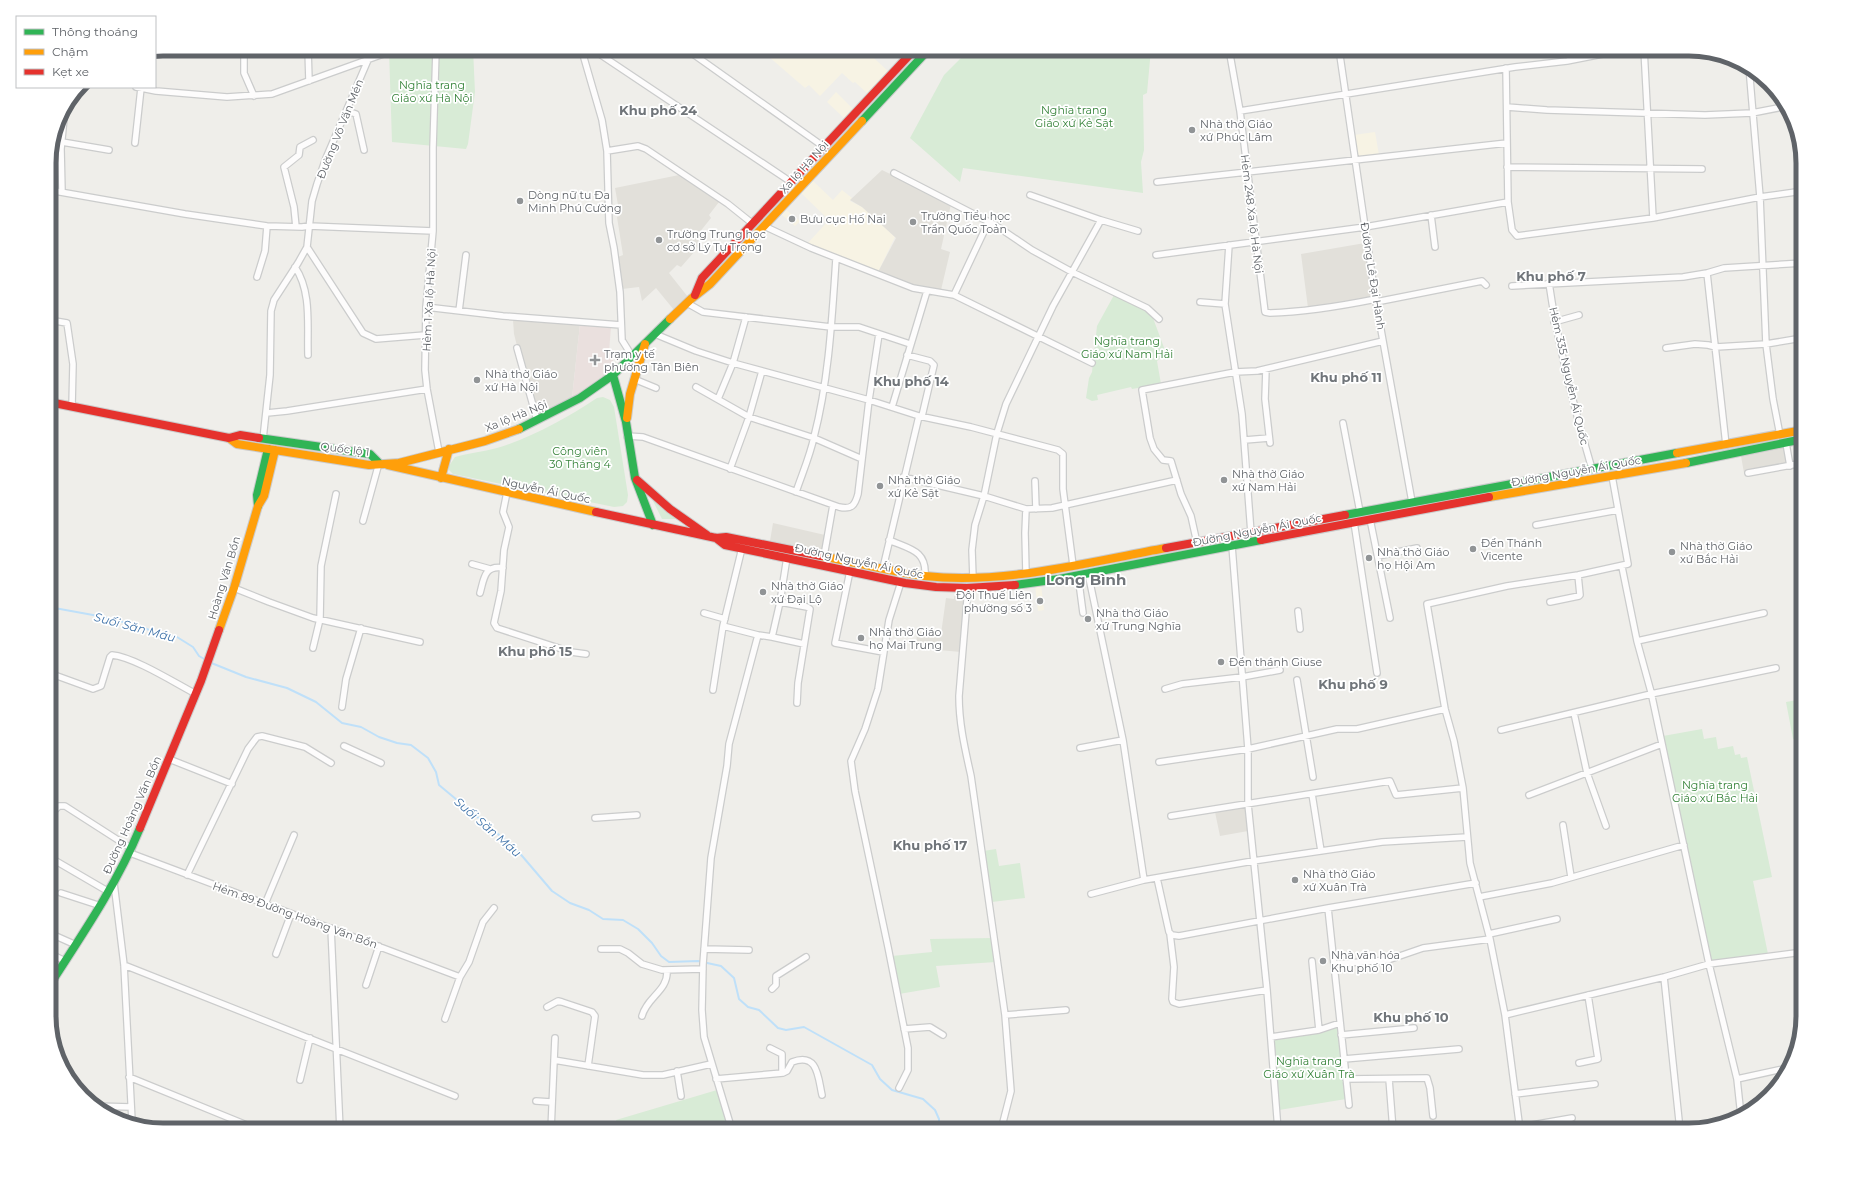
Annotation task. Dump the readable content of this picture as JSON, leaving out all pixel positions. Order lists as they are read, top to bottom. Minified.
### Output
{"streets":{"main road":["Xa lộ Hà Nội","Quốc lộ 1","Đường Nguyễn Ái Quốc","Nguyễn Ái Quốc","Hoàng Văn Bổn","Đường Hoàng Văn Bổn"],"street":["Đường Võ Văn Mén","Hẻm 248 Xa lộ Hà Nội","Đường Lê Đại Hành","Hẻm 1 Xa lộ Hà Nội","Hẻm 335 Nguyễn Ái Quốc","Hẻm 89 Đường Hoàng Văn Bổn"]},"crossings":[["Đường Võ Văn Mén","Quốc lộ 1"],["Đường Võ Văn Mén","Hoàng Văn Bổn"],["Xa lộ Hà Nội","Hẻm 1 Xa lộ Hà Nội"],["Xa lộ Hà Nội","Quốc lộ 1"],["Hẻm 248 Xa lộ Hà Nội","Đường Lê Đại Hành"],["Đường Lê Đại Hành","Đường Nguyễn Ái Quốc"],["Hẻm 335 Nguyễn Ái Quốc","Đường Nguyễn Ái Quốc"],["Quốc lộ 1","Hoàng Văn Bổn"],["Đường Nguyễn Ái Quốc","Nguyễn Ái Quốc"],["Hoàng Văn Bổn","Đường Hoàng Văn Bổn"],["Đường Hoàng Văn Bổn","Hẻm 89 Đường Hoàng Văn Bổn"]],"districts":["Khu phố 24","Khu phố 7","Khu phố 11","Khu phố 14","Long Bình","Khu phố 15","Khu phố 9","Khu phố 17","Khu phố 10"],"water":["Suối Săn Máu"],"parks":["Nghĩa trang Giáo xứ Hà Nội","Nghĩa trang Giáo xứ Kẻ Sặt","Nghĩa trang Giáo xứ Nam Hải","Công viên 30 Tháng 4","Nghĩa trang Giáo xứ Bắc Hải","Nghĩa trang Giáo xứ Xuân Trà"],"places":{"other":["Nhà thờ Giáo xứ Phúc Lâm","Dòng nữ tu Đa Minh Phú Cường","Bưu cục Hố Nai","Trường Tiểu học Trần Quốc Toản","Trường Trung học cơ sở Lý Tự Trọng","Nhà thờ Giáo xứ Hà Nội","Nhà thờ Giáo xứ Nam Hải","Nhà thờ Giáo xứ Kẻ Sặt","Đền Thánh Vicente","Nhà thờ Giáo xứ Bắc Hải","Nhà thờ Giáo họ Hội Am","Nhà thờ Giáo xứ Đại Lộ","Đội Thuế Liên phường số 3","Nhà thờ Giáo xứ Trung Nghĩa","Nhà thờ Giáo họ Mai Trung","Đền thánh Giuse","Nhà thờ Giáo xứ Xuân Trà","Nhà văn hóa Khu phố 10"],"health":["Trạm y tế phường Tân Biên"]},"legend":["Thông thoáng","Chậm","Kẹt xe"]}
